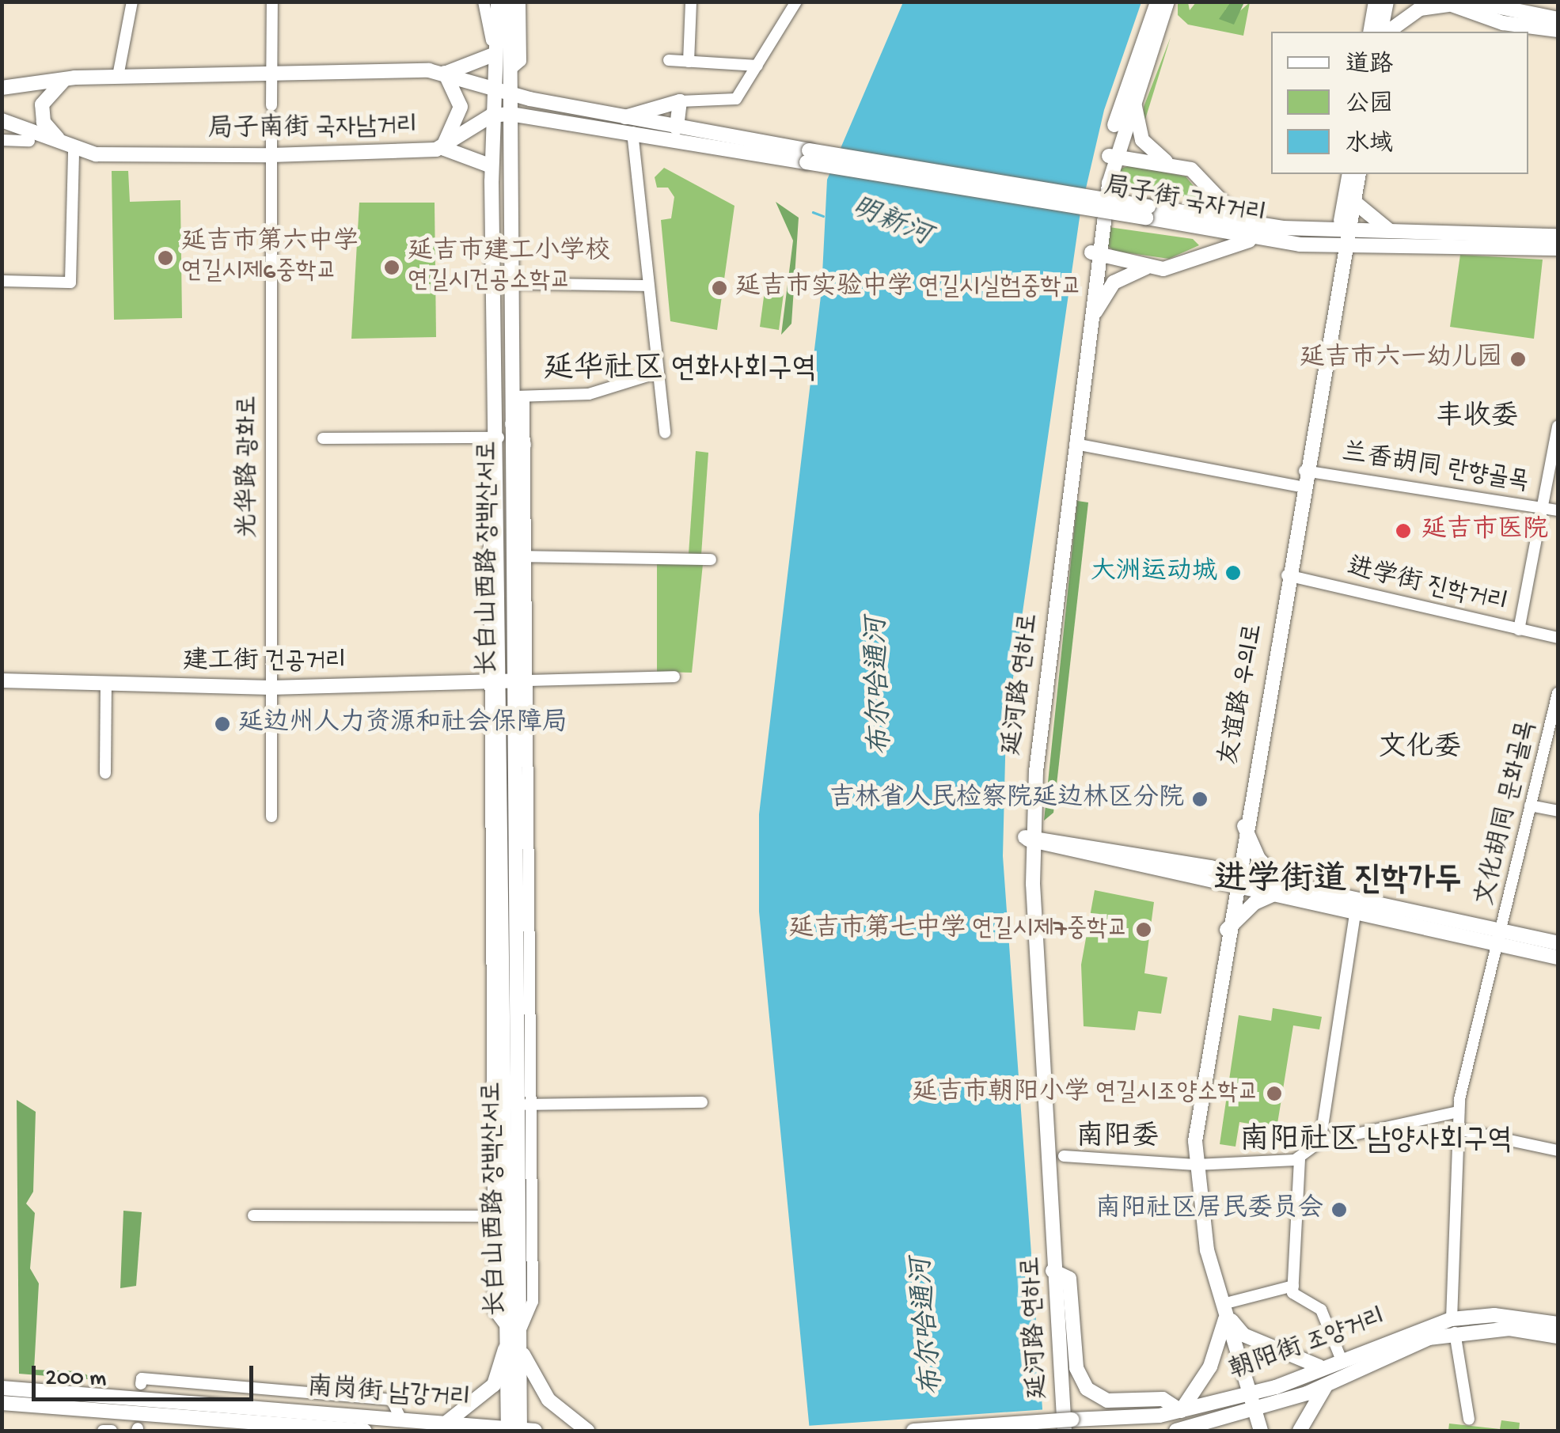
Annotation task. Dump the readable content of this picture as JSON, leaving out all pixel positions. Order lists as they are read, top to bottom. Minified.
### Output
{"streets":{"main road":["局子南街 국자남거리","局子街 국자거리","长白山西路 장백산서로","建工街 건공거리","延河路 연하로","友谊路 우의로","朝阳街 조양거리","南岗街 남강거리"],"street":["光华路 광화로","兰香胡同 란향골목","进学街 진학거리","文化胡同 문화골목"]},"crossings":[["局子南街 국자남거리","局子街 국자거리"],["局子南街 국자남거리","光华路 광화로"],["局子南街 국자남거리","长白山西路 장백산서로"],["局子街 국자거리","友谊路 우의로"],["光华路 광화로","建工街 건공거리"],["兰香胡同 란향골목","友谊路 우의로"],["长白山西路 장백산서로","建工街 건공거리"],["长白山西路 장백산서로","南岗街 남강거리"],["进学街 진학거리","友谊路 우의로"],["延河路 연하로","朝阳街 조양거리"],["友谊路 우의로","朝阳街 조양거리"],["文化胡同 문화골목","朝阳街 조양거리"]],"districts":["延华社区 연화사회구역","丰收委","文化委","进学街道 진학가두","南阳委","南阳社区 남양사회구역"],"water":["明新河","布尔哈通河"],"places":["延吉市第六中学 연길시제6중학교","延吉市建工小学校 연길시건공소학교","延吉市实验中学 연길시실험중학교","延吉市六一幼儿园","延吉市医院","大洲运动城","延边州人力资源和社会保障局","吉林省人民检察院延边林区分院","延吉市第七中学 연길시제7중학교","延吉市朝阳小学 연길시조양소학교","南阳社区居民委员会"],"legend":["道路","公园","水域"],"scale_bar":"200 m"}
